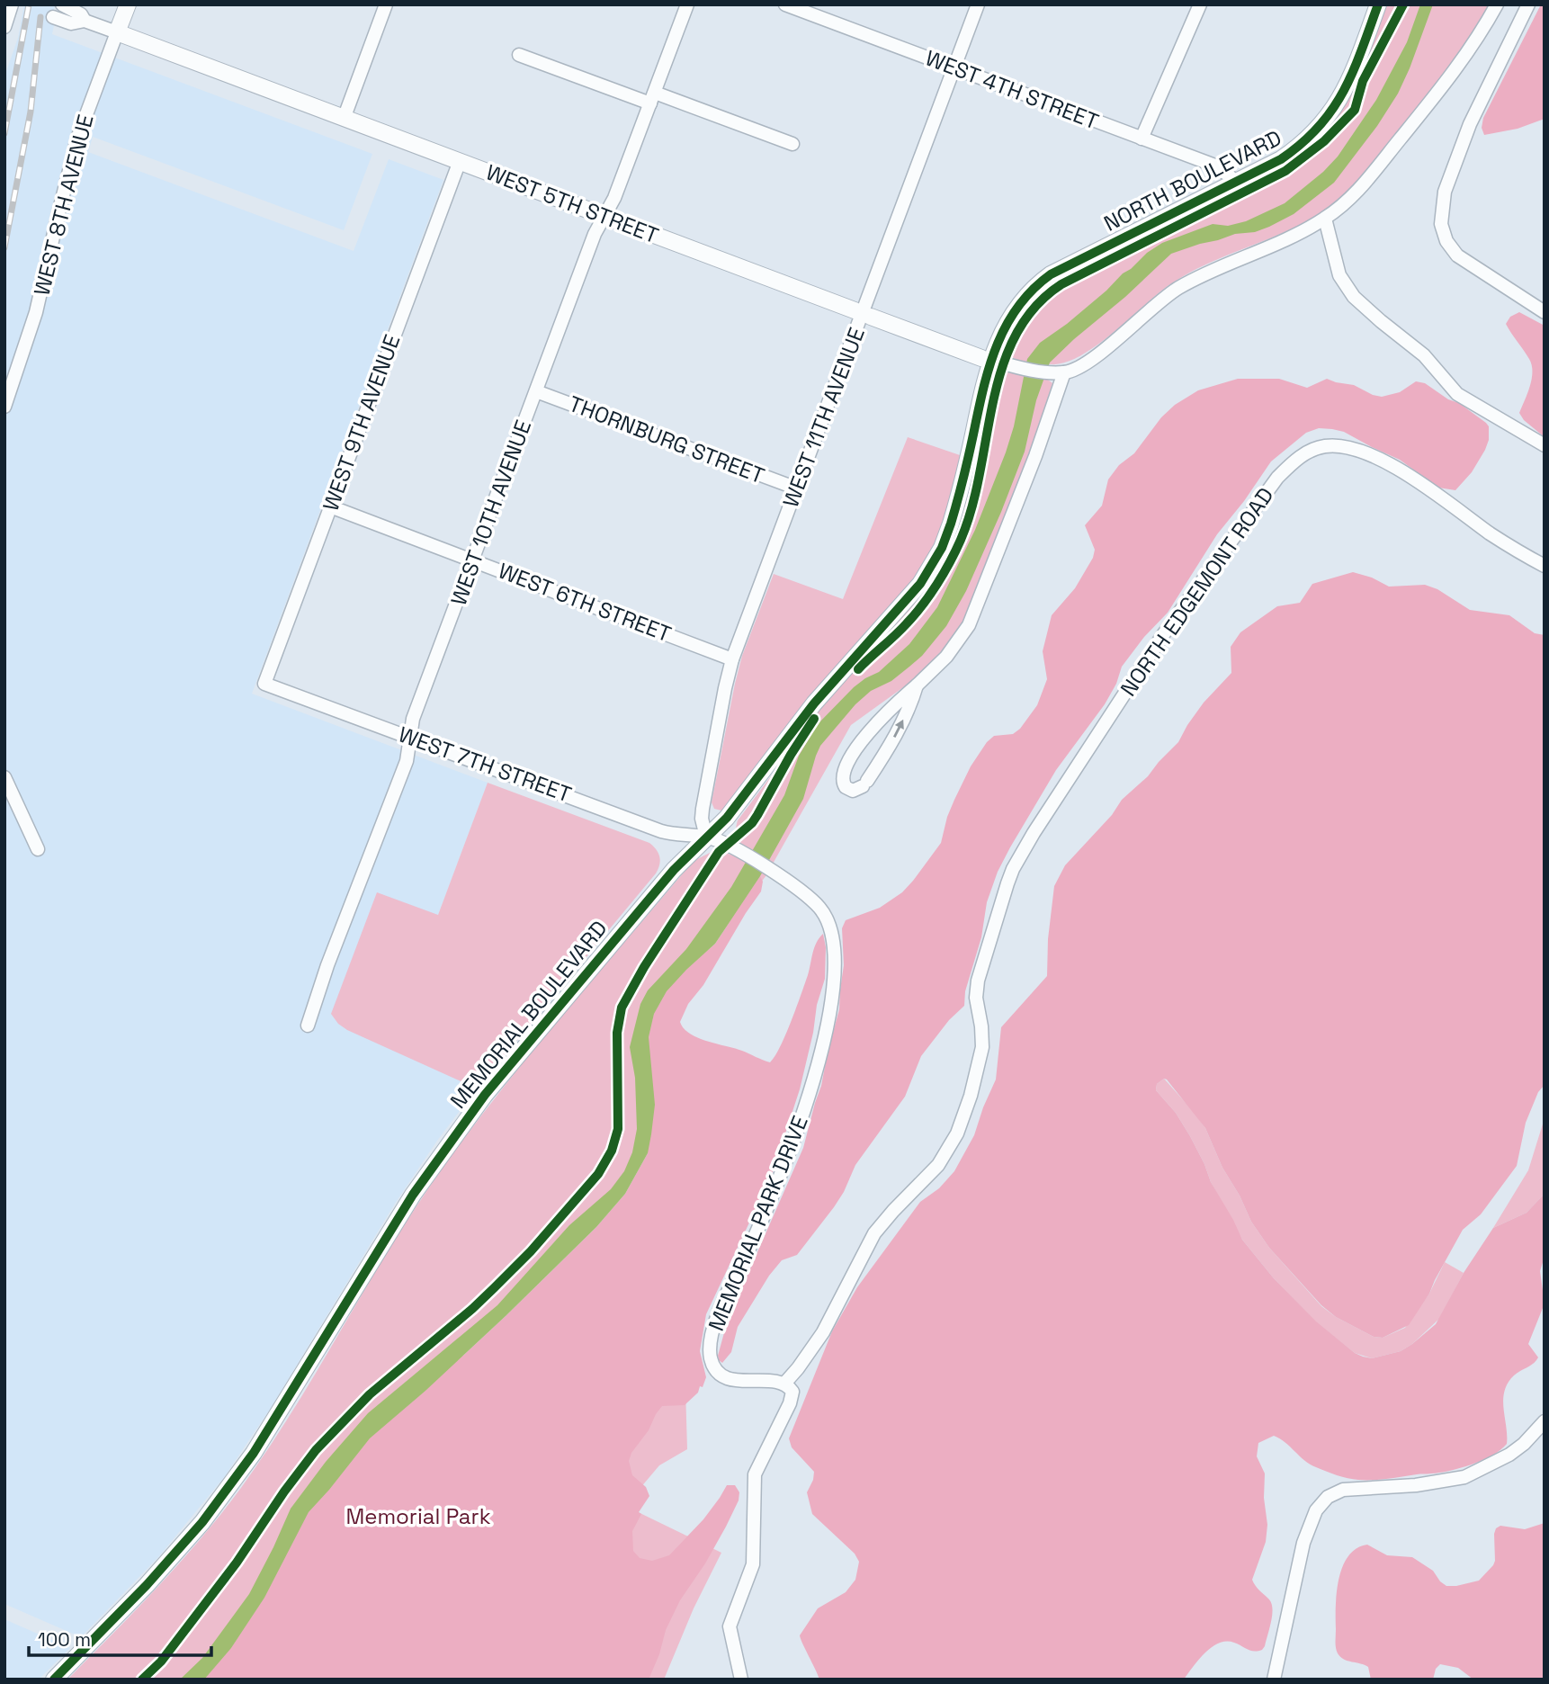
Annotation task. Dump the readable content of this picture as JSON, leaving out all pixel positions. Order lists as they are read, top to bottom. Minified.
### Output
{"streets":{"street":["WEST 4TH STREET","NORTH BOULEVARD","WEST 5TH STREET","WEST 8TH AVENUE","WEST 11TH AVENUE","WEST 9TH AVENUE","THORNBURG STREET","WEST 10TH AVENUE","NORTH EDGEMONT ROAD","WEST 6TH STREET","WEST 7TH STREET","MEMORIAL BOULEVARD","MEMORIAL PARK DRIVE"]},"crossings":[["WEST 4TH STREET","NORTH BOULEVARD"],["WEST 4TH STREET","WEST 11TH AVENUE"],["NORTH BOULEVARD","WEST 5TH STREET"],["NORTH BOULEVARD","MEMORIAL BOULEVARD"],["WEST 5TH STREET","WEST 8TH AVENUE"],["WEST 5TH STREET","WEST 11TH AVENUE"],["WEST 5TH STREET","WEST 9TH AVENUE"],["WEST 5TH STREET","WEST 10TH AVENUE"],["WEST 5TH STREET","MEMORIAL BOULEVARD"],["WEST 11TH AVENUE","THORNBURG STREET"],["WEST 11TH AVENUE","WEST 6TH STREET"],["WEST 11TH AVENUE","WEST 7TH STREET"],["WEST 11TH AVENUE","MEMORIAL BOULEVARD"],["WEST 11TH AVENUE","MEMORIAL PARK DRIVE"],["WEST 9TH AVENUE","WEST 6TH STREET"],["WEST 9TH AVENUE","WEST 7TH STREET"],["THORNBURG STREET","WEST 10TH AVENUE"],["WEST 10TH AVENUE","WEST 6TH STREET"],["WEST 10TH AVENUE","WEST 7TH STREET"],["NORTH EDGEMONT ROAD","MEMORIAL PARK DRIVE"],["WEST 7TH STREET","MEMORIAL BOULEVARD"],["WEST 7TH STREET","MEMORIAL PARK DRIVE"],["MEMORIAL BOULEVARD","MEMORIAL PARK DRIVE"]],"parks":["Memorial Park"],"scale_bar":"100 m"}
